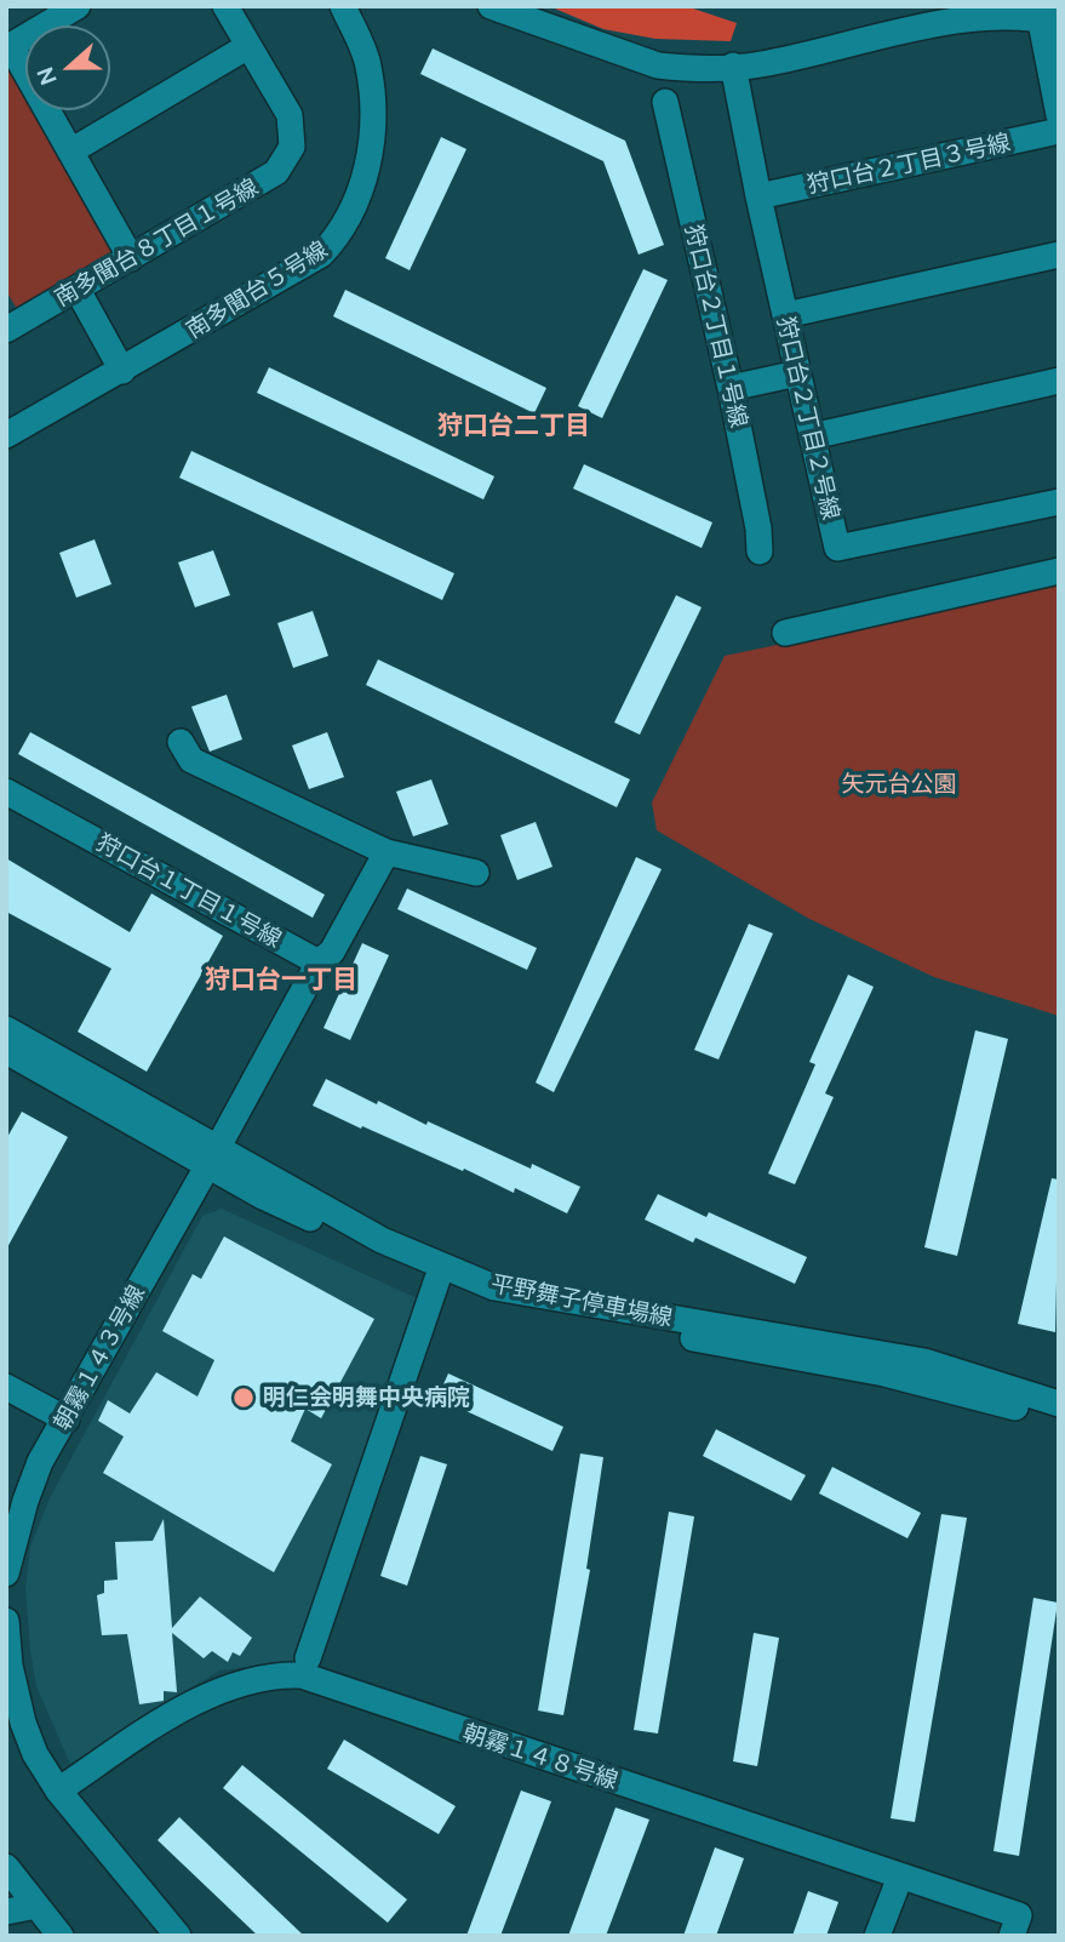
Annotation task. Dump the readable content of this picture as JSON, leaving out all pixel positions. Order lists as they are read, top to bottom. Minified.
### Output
{"streets":{"street":["狩口台２丁目３号線","南多聞台８丁目１号線","南多聞台５号線","狩口台２丁目１号線","狩口台２丁目２号線","狩口台１丁目１号線","平野舞子停車場線","朝霧１４３号線","朝霧１４８号線"]},"crossings":[["狩口台２丁目３号線","狩口台２丁目２号線"],["平野舞子停車場線","朝霧１４３号線"]],"districts":["狩口台二丁目","狩口台一丁目"],"parks":["矢元台公園"],"places":["明仁会明舞中央病院"],"north":"left"}
